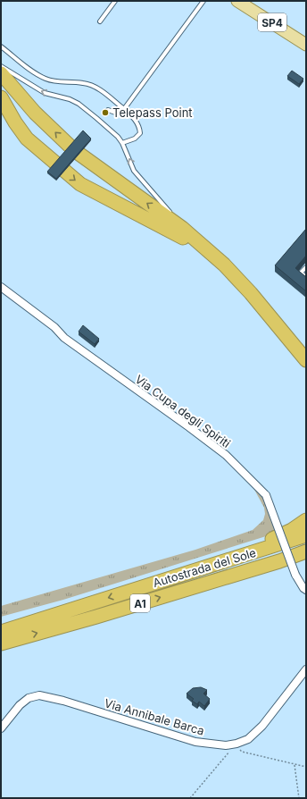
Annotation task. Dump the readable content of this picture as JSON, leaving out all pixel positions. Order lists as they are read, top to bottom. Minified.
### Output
{"streets":{"highway":["Autostrada del Sole","A1"],"main road":["SP4"],"street":["Via Cupa degli Spiriti","Via Annibale Barca"]},"places":["Telepass Point"]}
